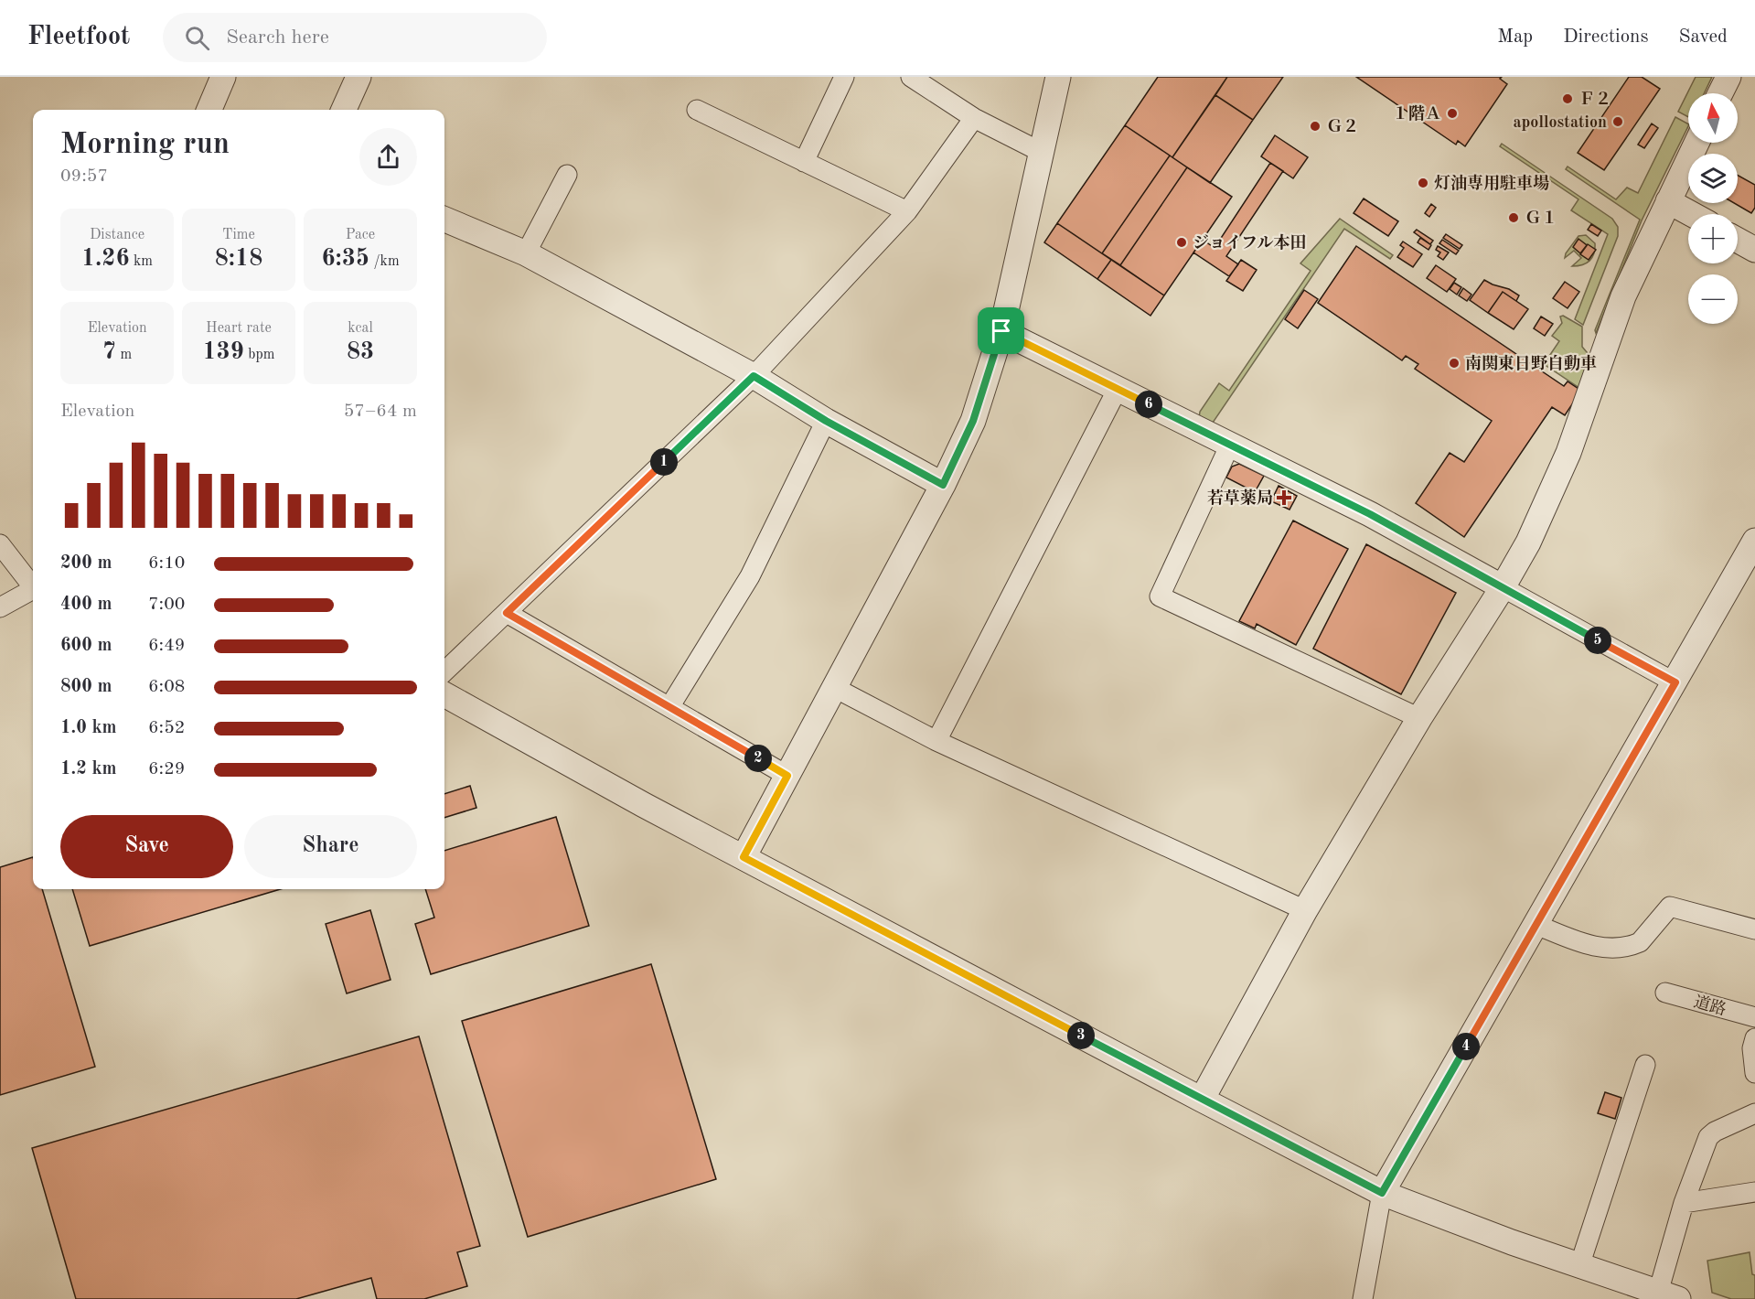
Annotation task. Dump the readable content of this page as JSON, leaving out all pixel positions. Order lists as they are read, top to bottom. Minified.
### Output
{"streets":{"street":["道路"]},"places":{"other":["Ｆ２","１階Ａ","apollostation","Ｇ２","灯油専用駐車場","Ｇ１","ジョイフル本田","南関東日野自動車"],"health":["若草薬局"]},"north":"top","page":{"header":"Fleetfoot","search":"Search here","nav":["Map","Directions","Saved"],"map_buttons":["+","−"],"heading":["Morning run","09:57"],"stats":[["Distance","1.26 km"],["Time","8:18"],["Pace","6:35 /km"],["Elevation","7 m"],["Heart rate","139 bpm"],["kcal","83"]],"chart":["Elevation","57–64 m"],"pins":["6","1","5","2","3","4"],"list":[{"name":"200 m","note":"6:10"},{"name":"400 m","note":"7:00"},{"name":"600 m","note":"6:49"},{"name":"800 m","note":"6:08"},{"name":"1.0 km","note":"6:52"},{"name":"1.2 km","note":"6:29"}],"buttons":["Save","Share"]}}
